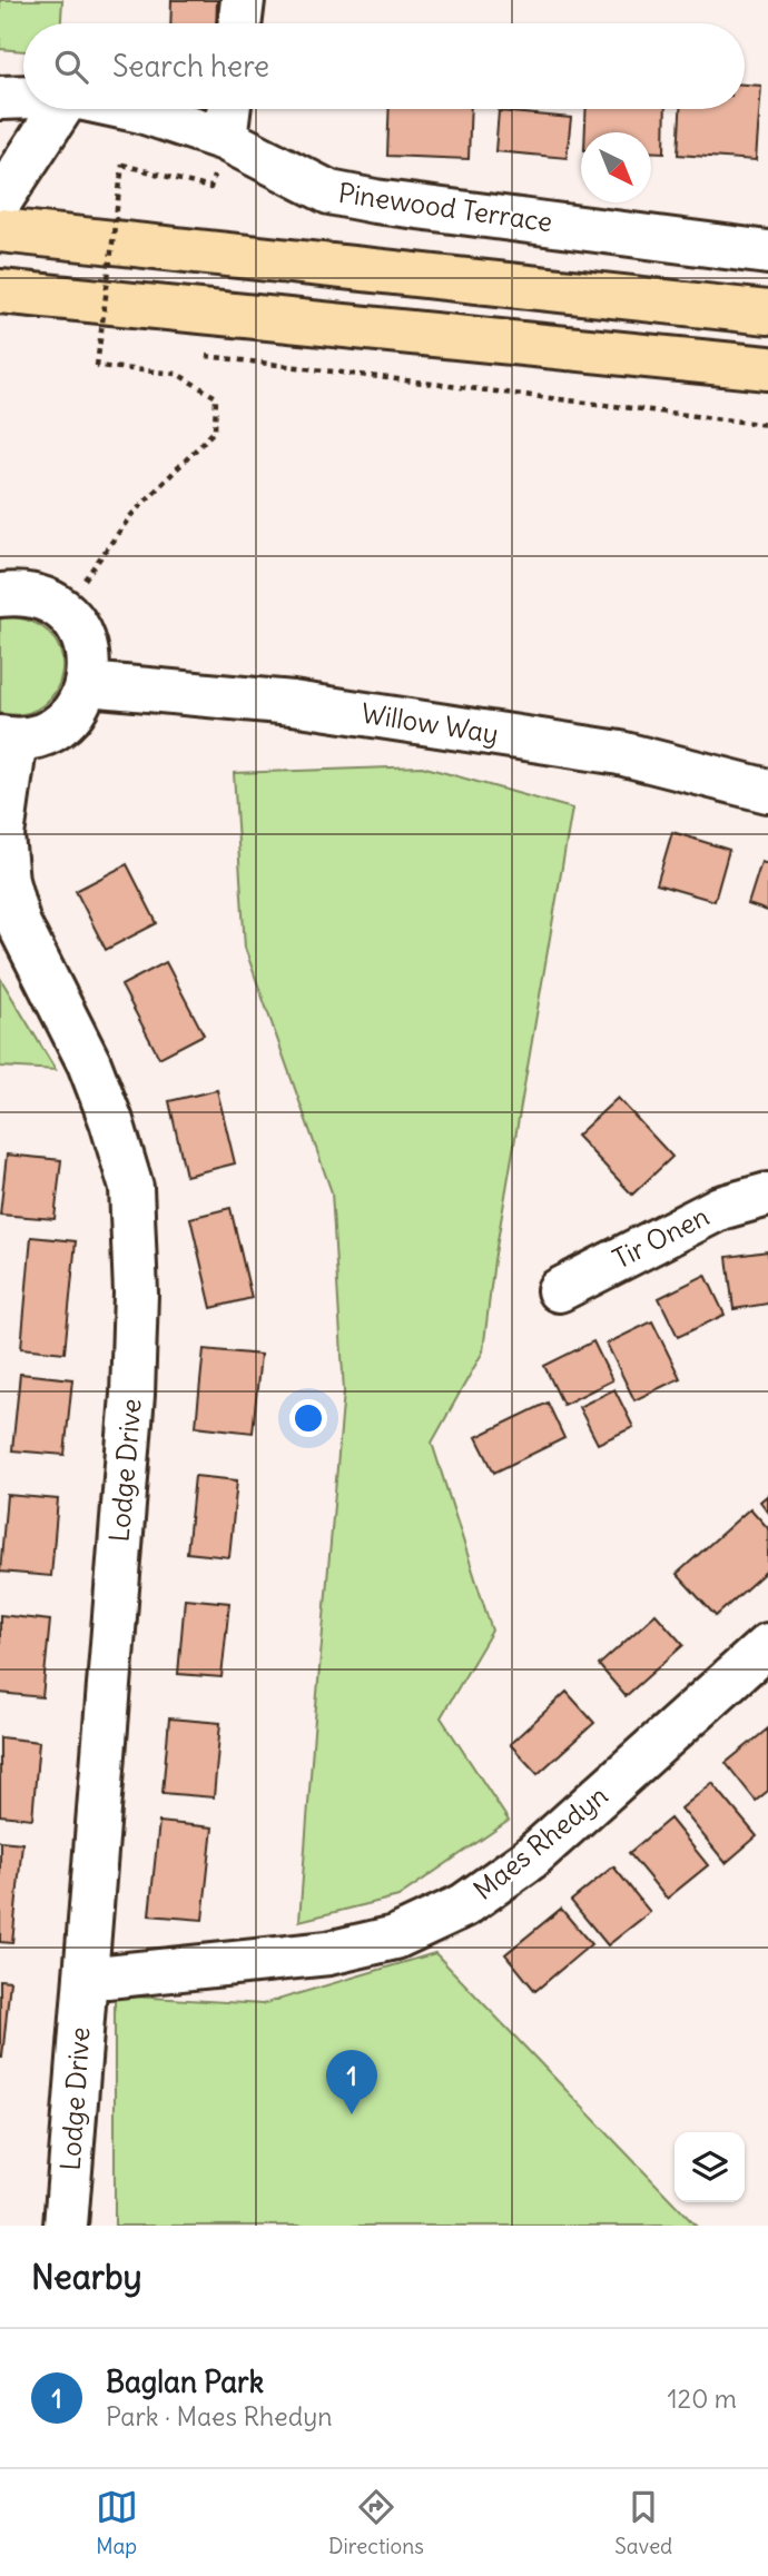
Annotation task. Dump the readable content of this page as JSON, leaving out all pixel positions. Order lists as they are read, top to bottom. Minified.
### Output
{"streets":{"street":["Pinewood Terrace","Willow Way","Tir Onen","Lodge Drive","Maes Rhedyn"]},"crossings":[["Lodge Drive","Maes Rhedyn"]],"north":"bottom right","page":{"search":"Search here","pins":"1","heading":"Nearby","list":[{"mark":"1","name":"Baglan Park","note":"Park · Maes Rhedyn","value":"120 m"}],"nav":["Map","Directions","Saved"]}}
